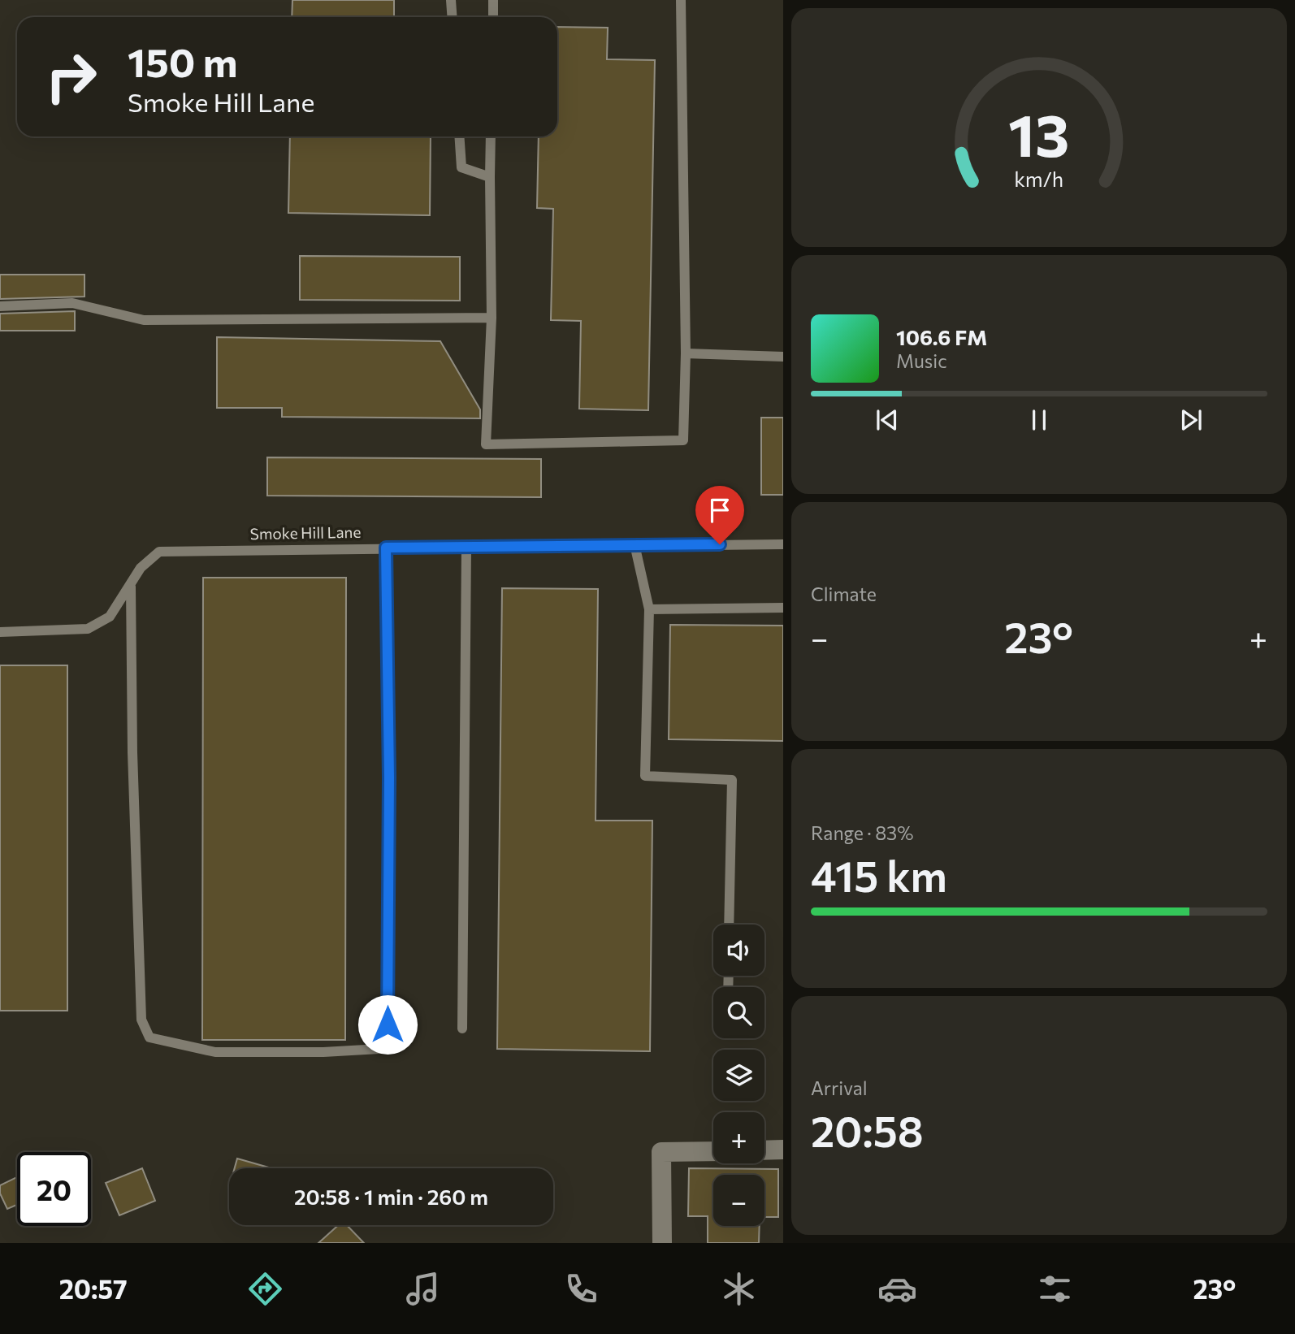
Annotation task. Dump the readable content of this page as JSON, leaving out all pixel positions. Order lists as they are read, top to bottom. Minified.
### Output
{"streets":{"lane":["Smoke Hill Lane"]},"page":{"turn":["150 m","Smoke Hill Lane"],"song":["106.6 FM","Music"],"tile":["Climate",["Range · 83%","415 km"],["Arrival","20:58"]],"heat":["−","23°","+"],"map_buttons":["+","−"],"limit":"20","trip":"20:58 · 1 min · 260 m","tabs":["20:57","23°"],"gauge":["13","km/h"]}}
